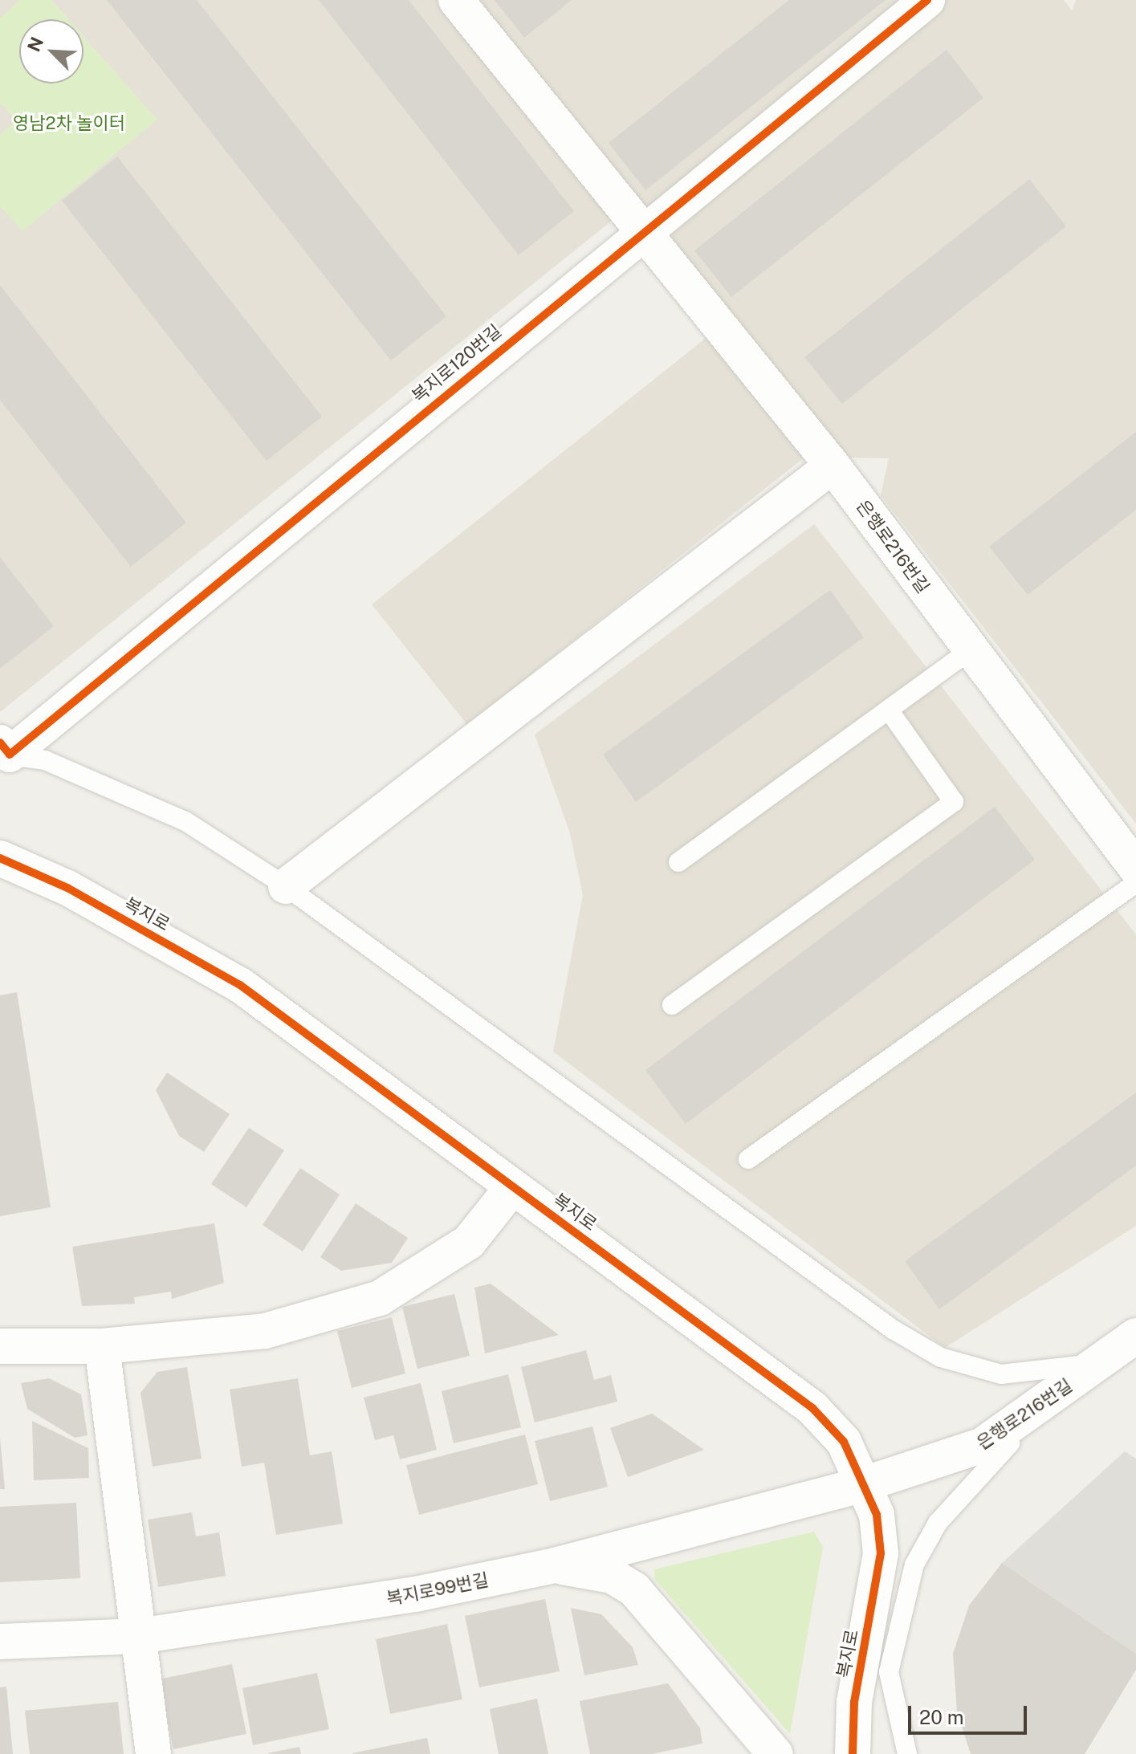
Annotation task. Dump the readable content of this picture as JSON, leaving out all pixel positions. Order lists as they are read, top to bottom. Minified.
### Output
{"streets":{"street":["복지로120번길","은행로216번길","복지로","복지로99번길"]},"crossings":[["복지로120번길","은행로216번길"],["은행로216번길","복지로"],["은행로216번길","복지로99번길"],["복지로","복지로99번길"]],"parks":["영남2차 놀이터"],"scale_bar":"20 m","north":"top left"}
